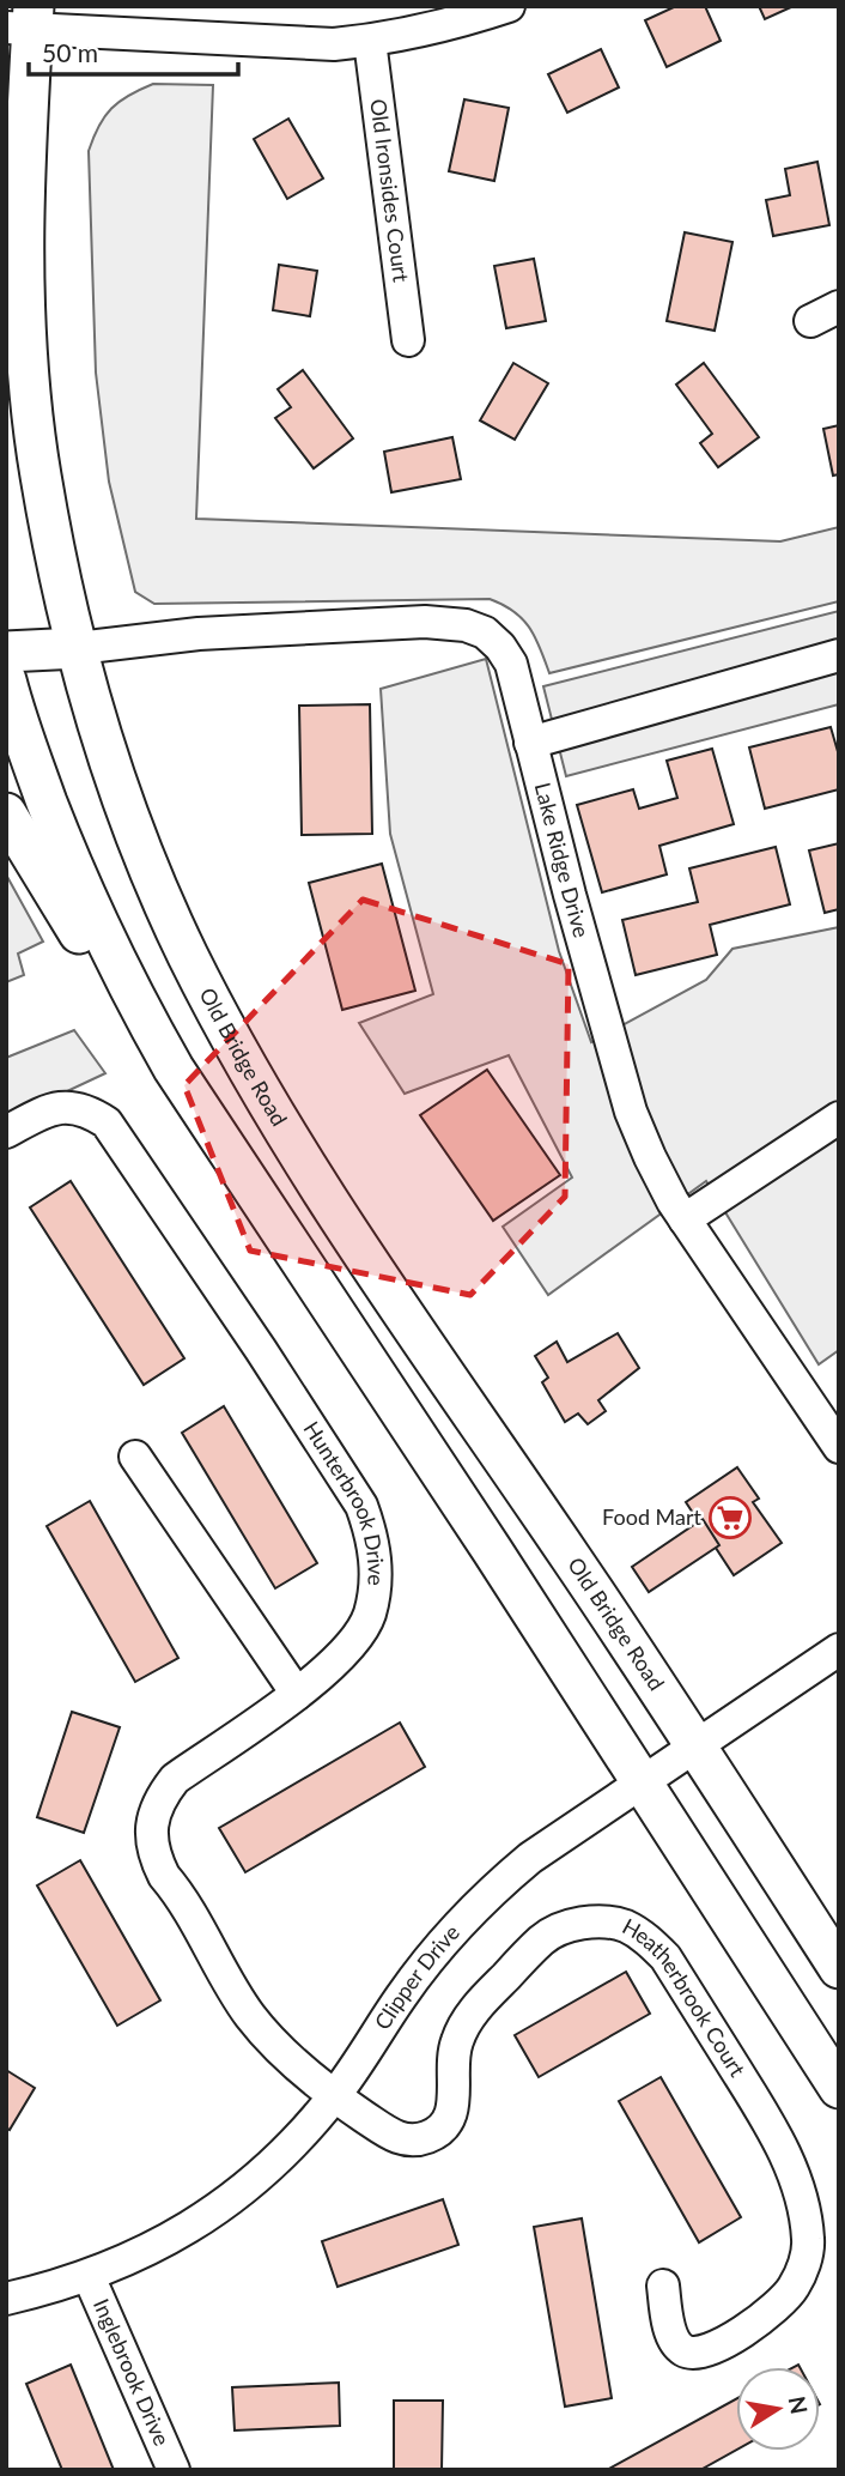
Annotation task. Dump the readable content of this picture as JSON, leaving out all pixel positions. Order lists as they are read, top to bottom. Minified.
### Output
{"streets":{"main road":["Old Bridge Road"],"street":["Old Ironsides Court","Lake Ridge Drive","Hunterbrook Drive","Clipper Drive","Heatherbrook Court","Inglebrook Drive"]},"crossings":[["Lake Ridge Drive","Old Bridge Road"],["Old Bridge Road","Clipper Drive"],["Hunterbrook Drive","Clipper Drive"],["Hunterbrook Drive","Heatherbrook Court"],["Clipper Drive","Heatherbrook Court"],["Clipper Drive","Inglebrook Drive"]],"places":{"supermarket":["Food Mart"]},"scale_bar":"50 m","north":"right"}
